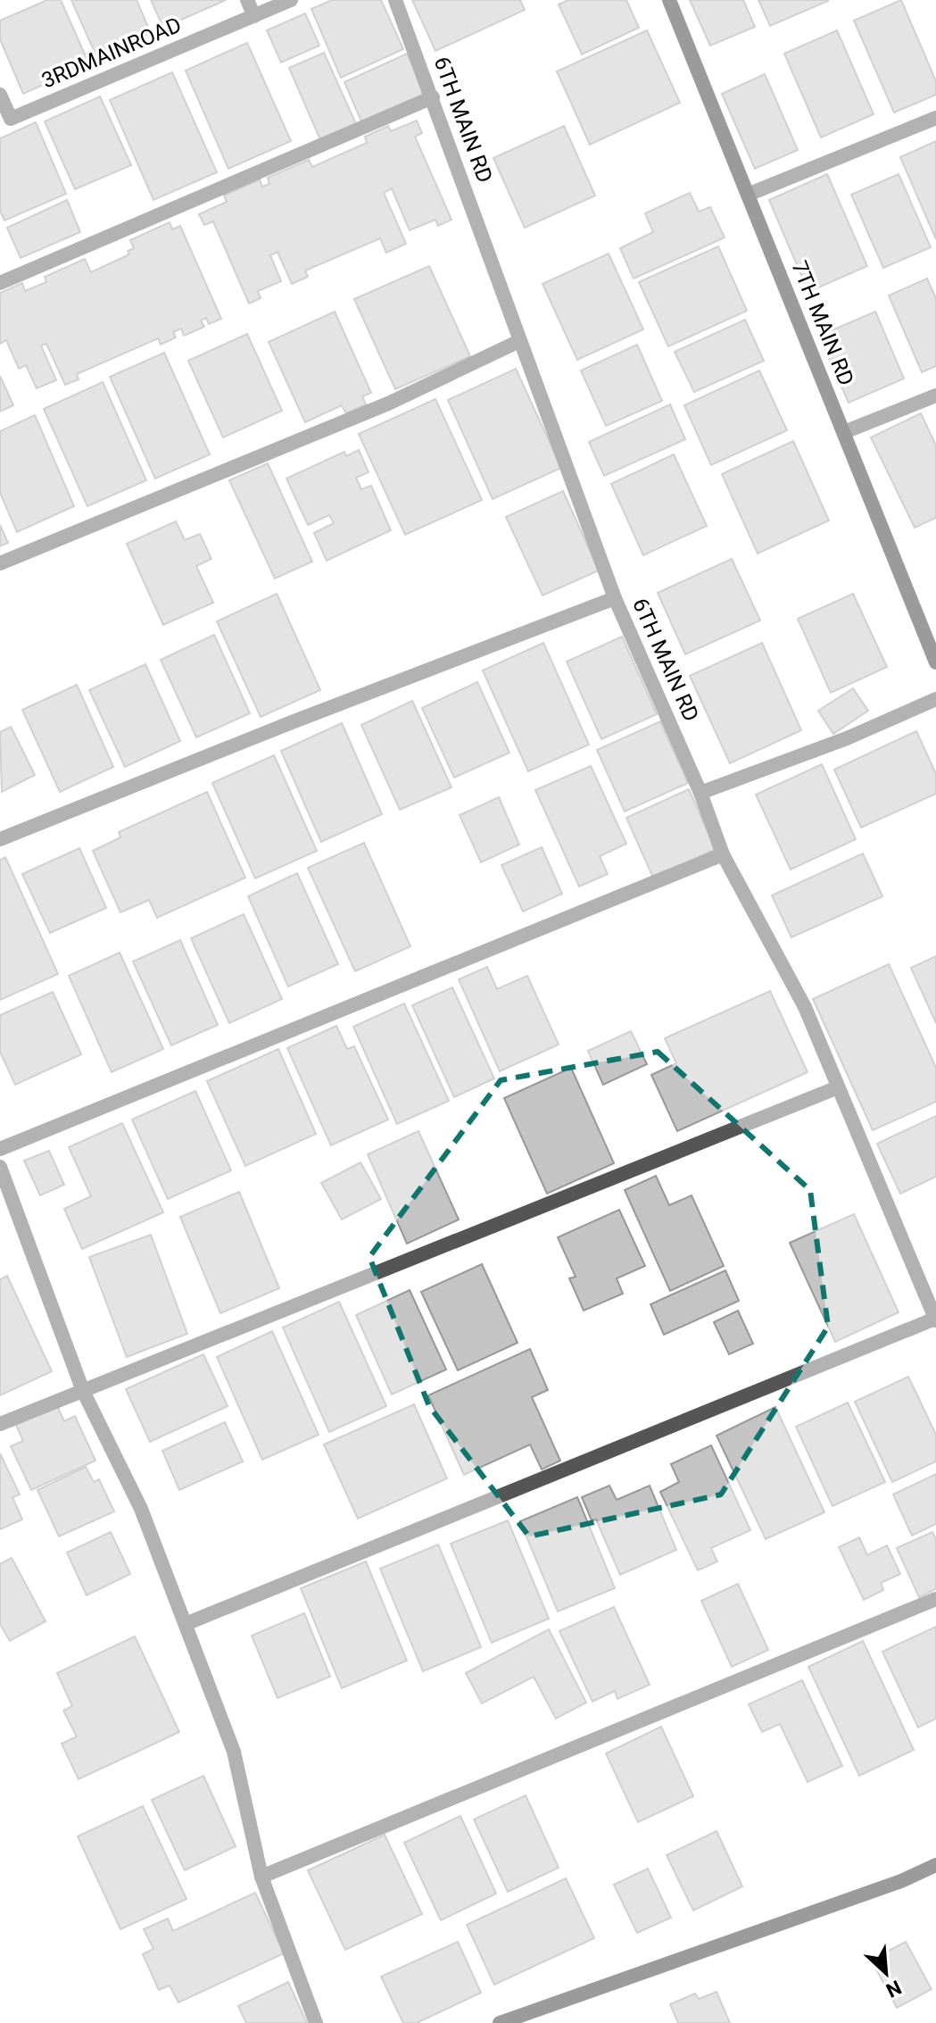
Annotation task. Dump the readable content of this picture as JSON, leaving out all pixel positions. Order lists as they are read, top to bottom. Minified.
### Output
{"streets":{"street":["3RDMAINROAD","6TH MAIN RD","7TH MAIN RD"]},"north":"bottom right"}
